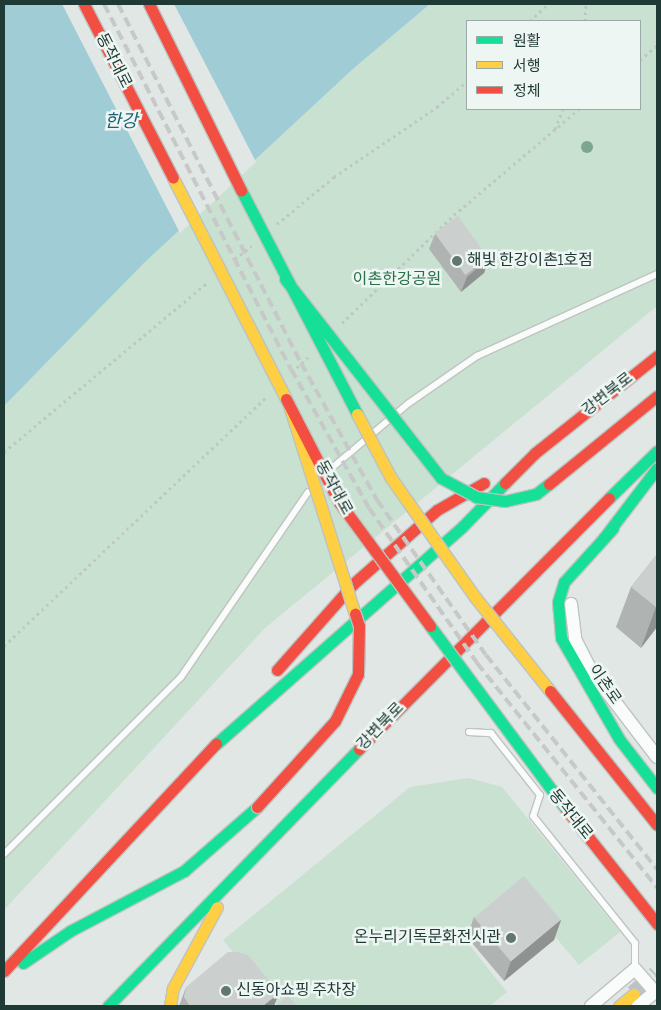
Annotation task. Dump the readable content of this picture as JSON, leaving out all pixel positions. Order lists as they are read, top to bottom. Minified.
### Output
{"streets":{"main road":["동작대로","강변북로"],"street":["이촌로"]},"water":["한강"],"parks":["이촌한강공원"],"places":["해빛 한강이촌1호점","온누리기독문화전시관","신동아쇼핑 주차장"],"legend":["원활","서행","정체"]}
